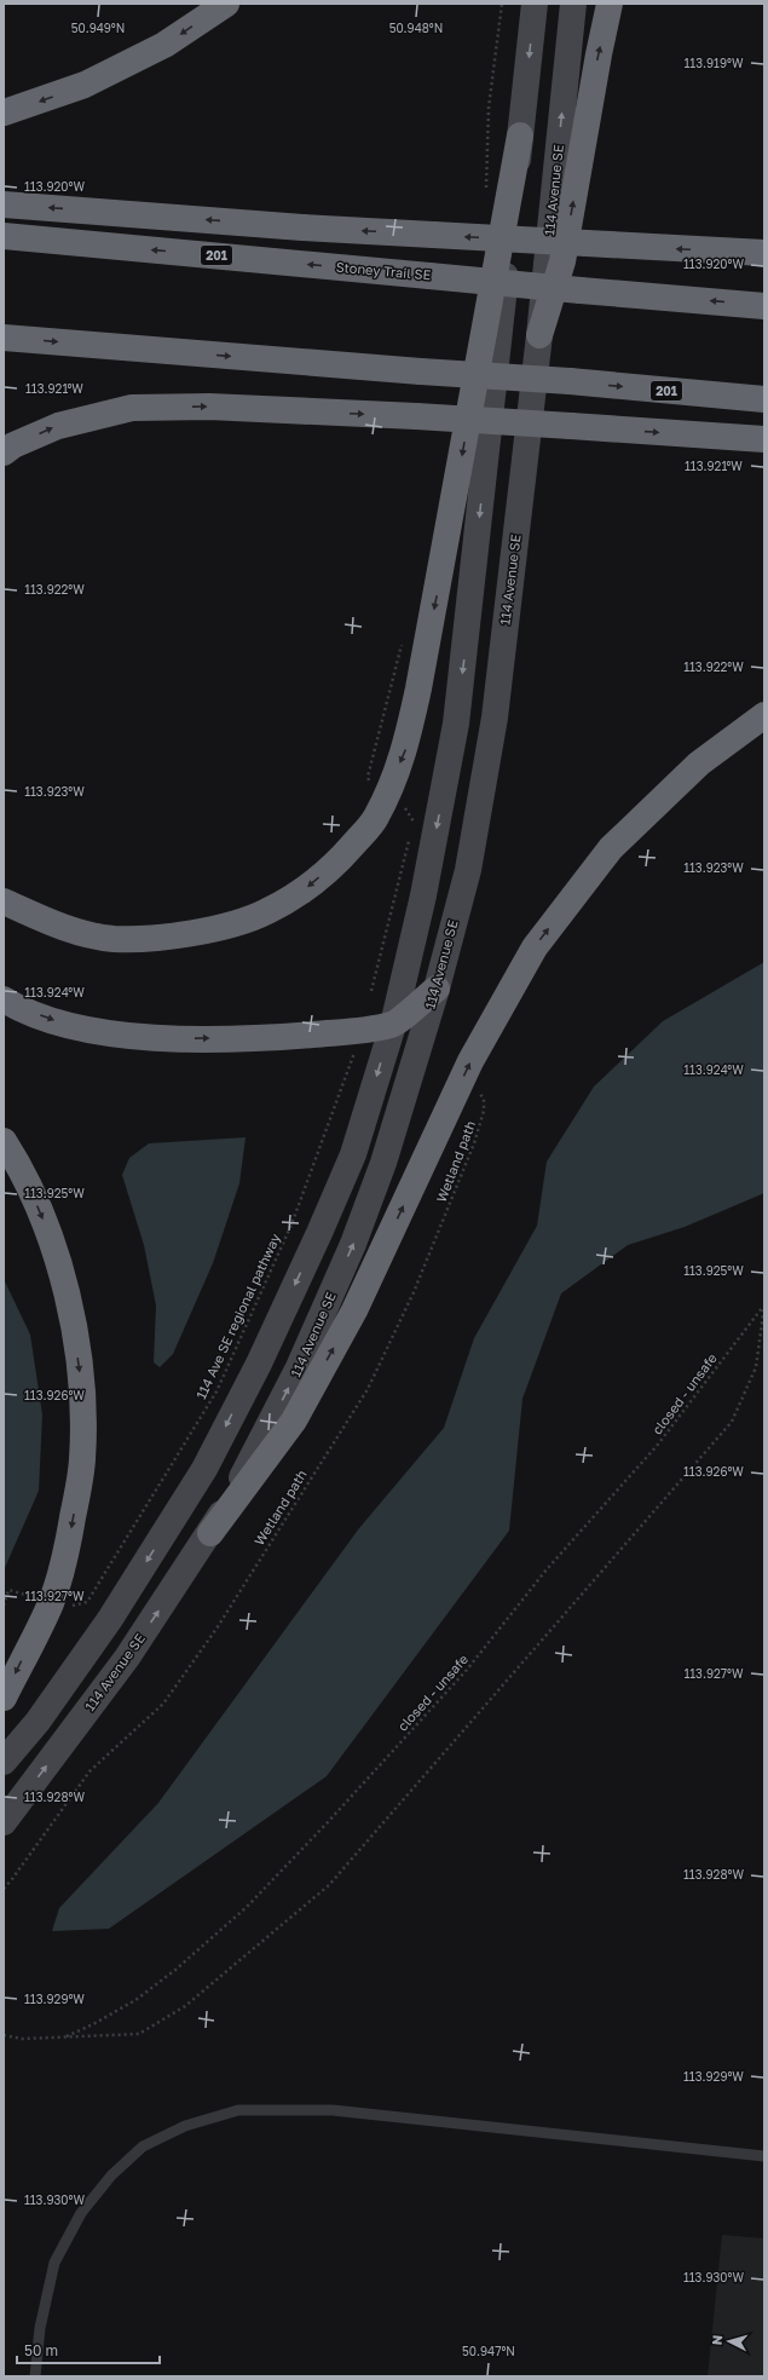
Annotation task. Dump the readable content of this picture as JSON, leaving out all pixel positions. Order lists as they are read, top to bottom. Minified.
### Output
{"streets":{"highway":["201","Stoney Trail SE"],"main road":["114 Avenue SE"],"path":["Wetland path","114 Ave SE regional pathway","closed - unsafe"]},"scale_bar":"50 m","north":"left","coordinates":["50.949°N","50.948°N","113.919°W","113.920°W","113.921°W","113.922°W","113.923°W","113.924°W","113.925°W","113.926°W","113.927°W","113.928°W","113.929°W","113.930°W","50.947°N"]}
